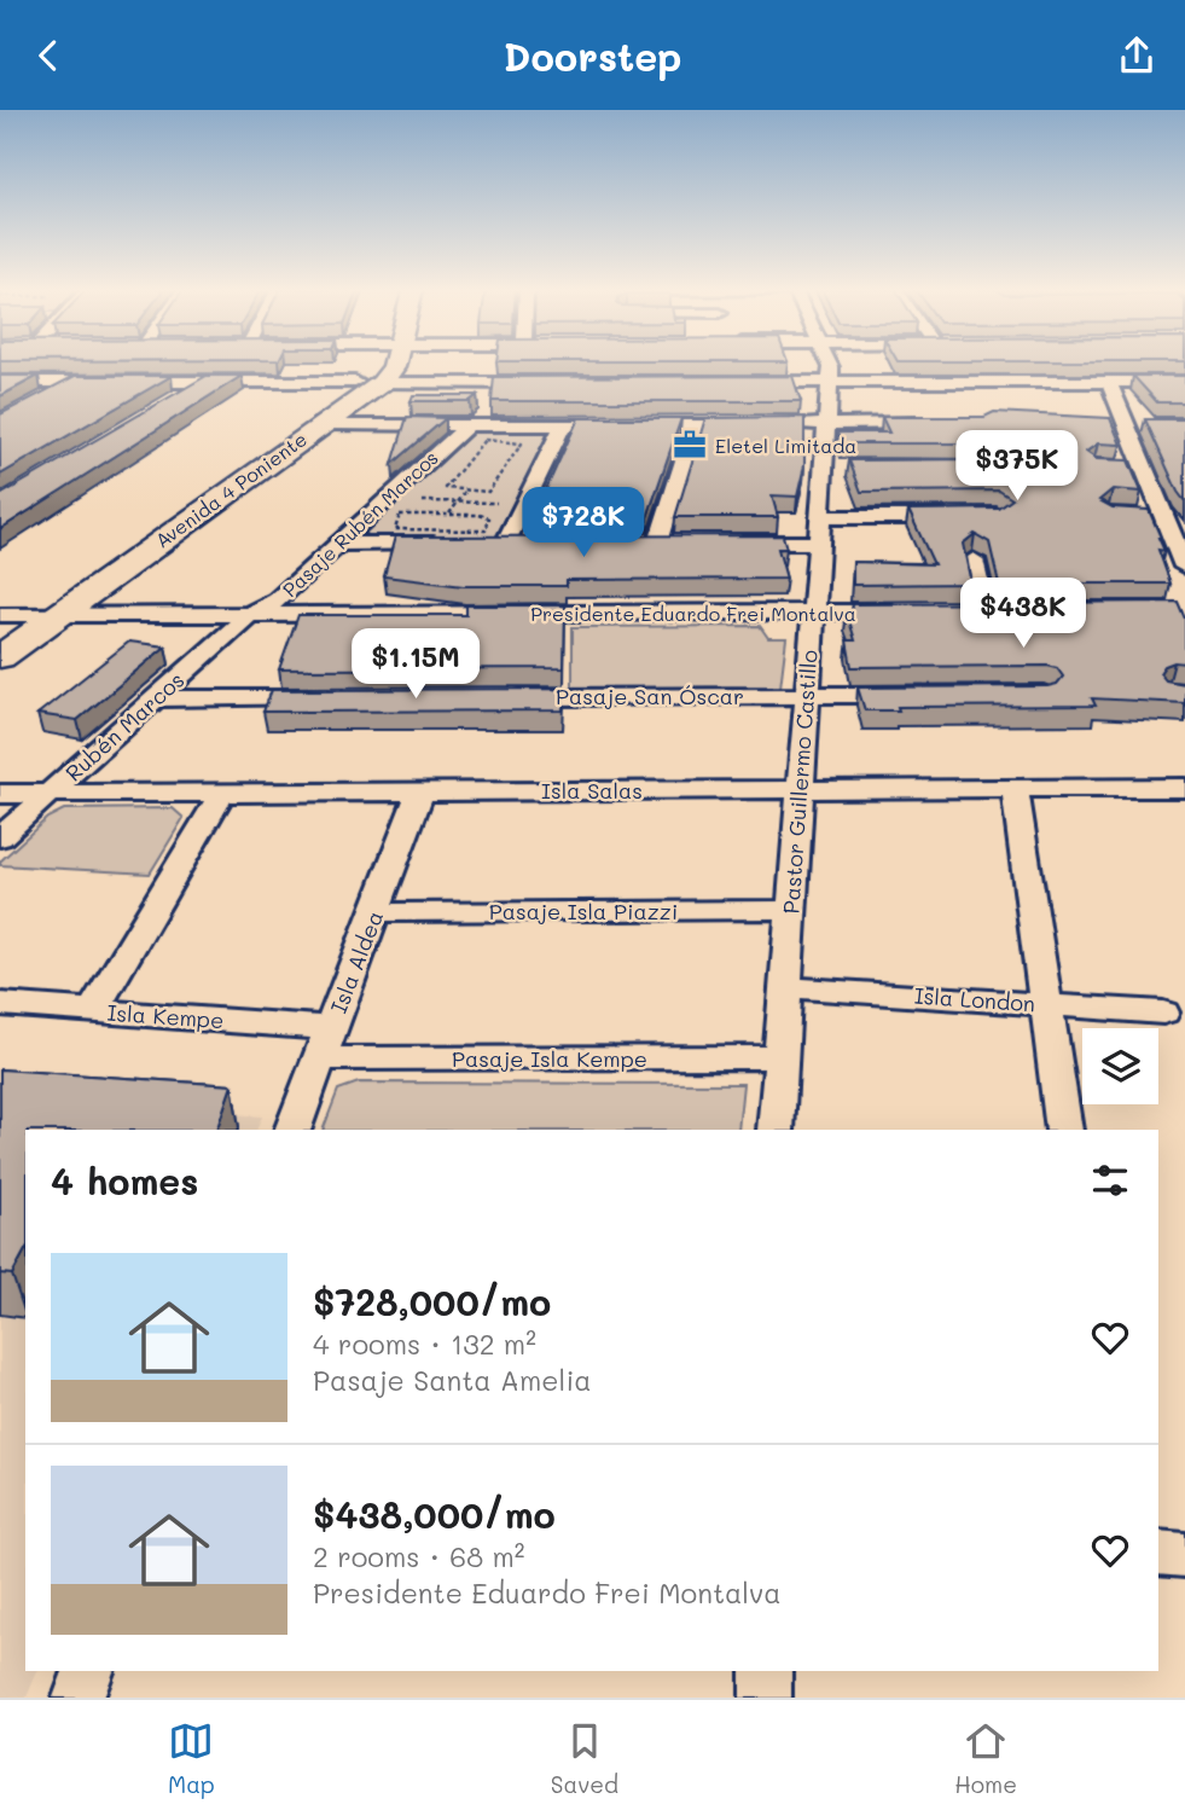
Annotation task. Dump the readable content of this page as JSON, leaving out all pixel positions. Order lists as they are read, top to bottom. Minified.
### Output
{"streets":{"street":["Avenida 4 Poniente","Pasaje Rubén Marcos","Presidente Eduardo Frei Montalva","Pasaje San Óscar","Rubén Marcos","Pastor Guillermo Castillo","Isla Salas","Pasaje Isla Piazzi","Isla Aldea","Isla London","Isla Kempe","Pasaje Isla Kempe"]},"crossings":[["Avenida 4 Poniente","Presidente Eduardo Frei Montalva"],["Pasaje Rubén Marcos","Presidente Eduardo Frei Montalva"],["Pasaje Rubén Marcos","Rubén Marcos"],["Presidente Eduardo Frei Montalva","Rubén Marcos"],["Presidente Eduardo Frei Montalva","Pastor Guillermo Castillo"],["Pasaje San Óscar","Pastor Guillermo Castillo"],["Rubén Marcos","Isla Salas"],["Pastor Guillermo Castillo","Isla Salas"],["Pastor Guillermo Castillo","Pasaje Isla Piazzi"],["Pastor Guillermo Castillo","Isla London"],["Pastor Guillermo Castillo","Pasaje Isla Kempe"],["Isla Salas","Isla Aldea"],["Pasaje Isla Piazzi","Isla Aldea"],["Isla Aldea","Isla Kempe"],["Isla Aldea","Pasaje Isla Kempe"],["Isla Kempe","Pasaje Isla Kempe"]],"places":{"office":["Eletel Limitada"]},"page":{"header":"Doorstep","price":["$375K","$728K","$438K","$1.15M"],"heading":"4 homes","list":[{"name":"$728,000/mo","note":"4 rooms · 132 m² · Pasaje Santa Amelia"},{"name":"$438,000/mo","note":"2 rooms · 68 m² · Presidente Eduardo Frei Montalva"}],"tabs":["Map","Saved","Home"]}}
